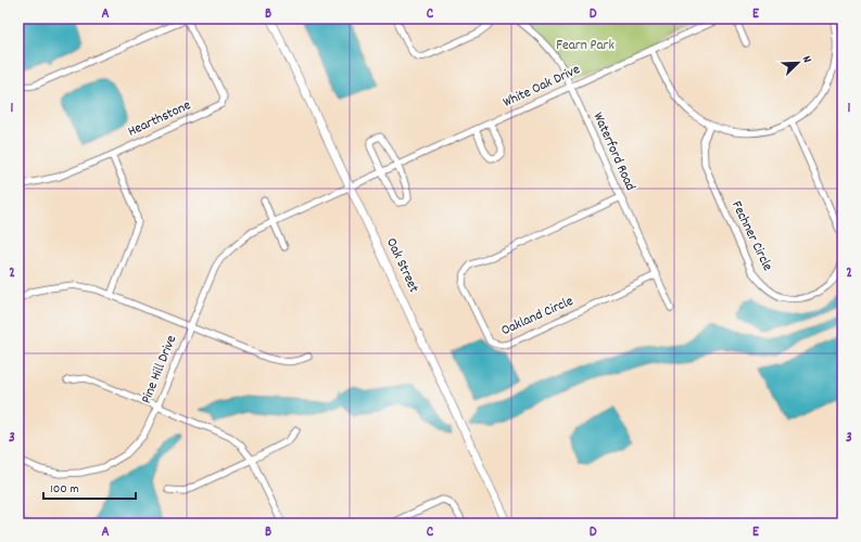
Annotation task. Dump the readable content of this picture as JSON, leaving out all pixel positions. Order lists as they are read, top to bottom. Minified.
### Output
{"streets":{"street":["White Oak Drive","Hearthstone","Waterford Road","Fechner Circle","Oak Street","Oakland Circle","Pine Hill Drive"]},"crossings":[["White Oak Drive","Waterford Road"],["White Oak Drive","Oak Street"],["White Oak Drive","Pine Hill Drive"],["Waterford Road","Oakland Circle"]],"parks":["Fearn Park"],"scale_bar":"100 m","north":"top right","grid":{"columns":["A","B","C","D","E"],"rows":["1","2","3"]}}
